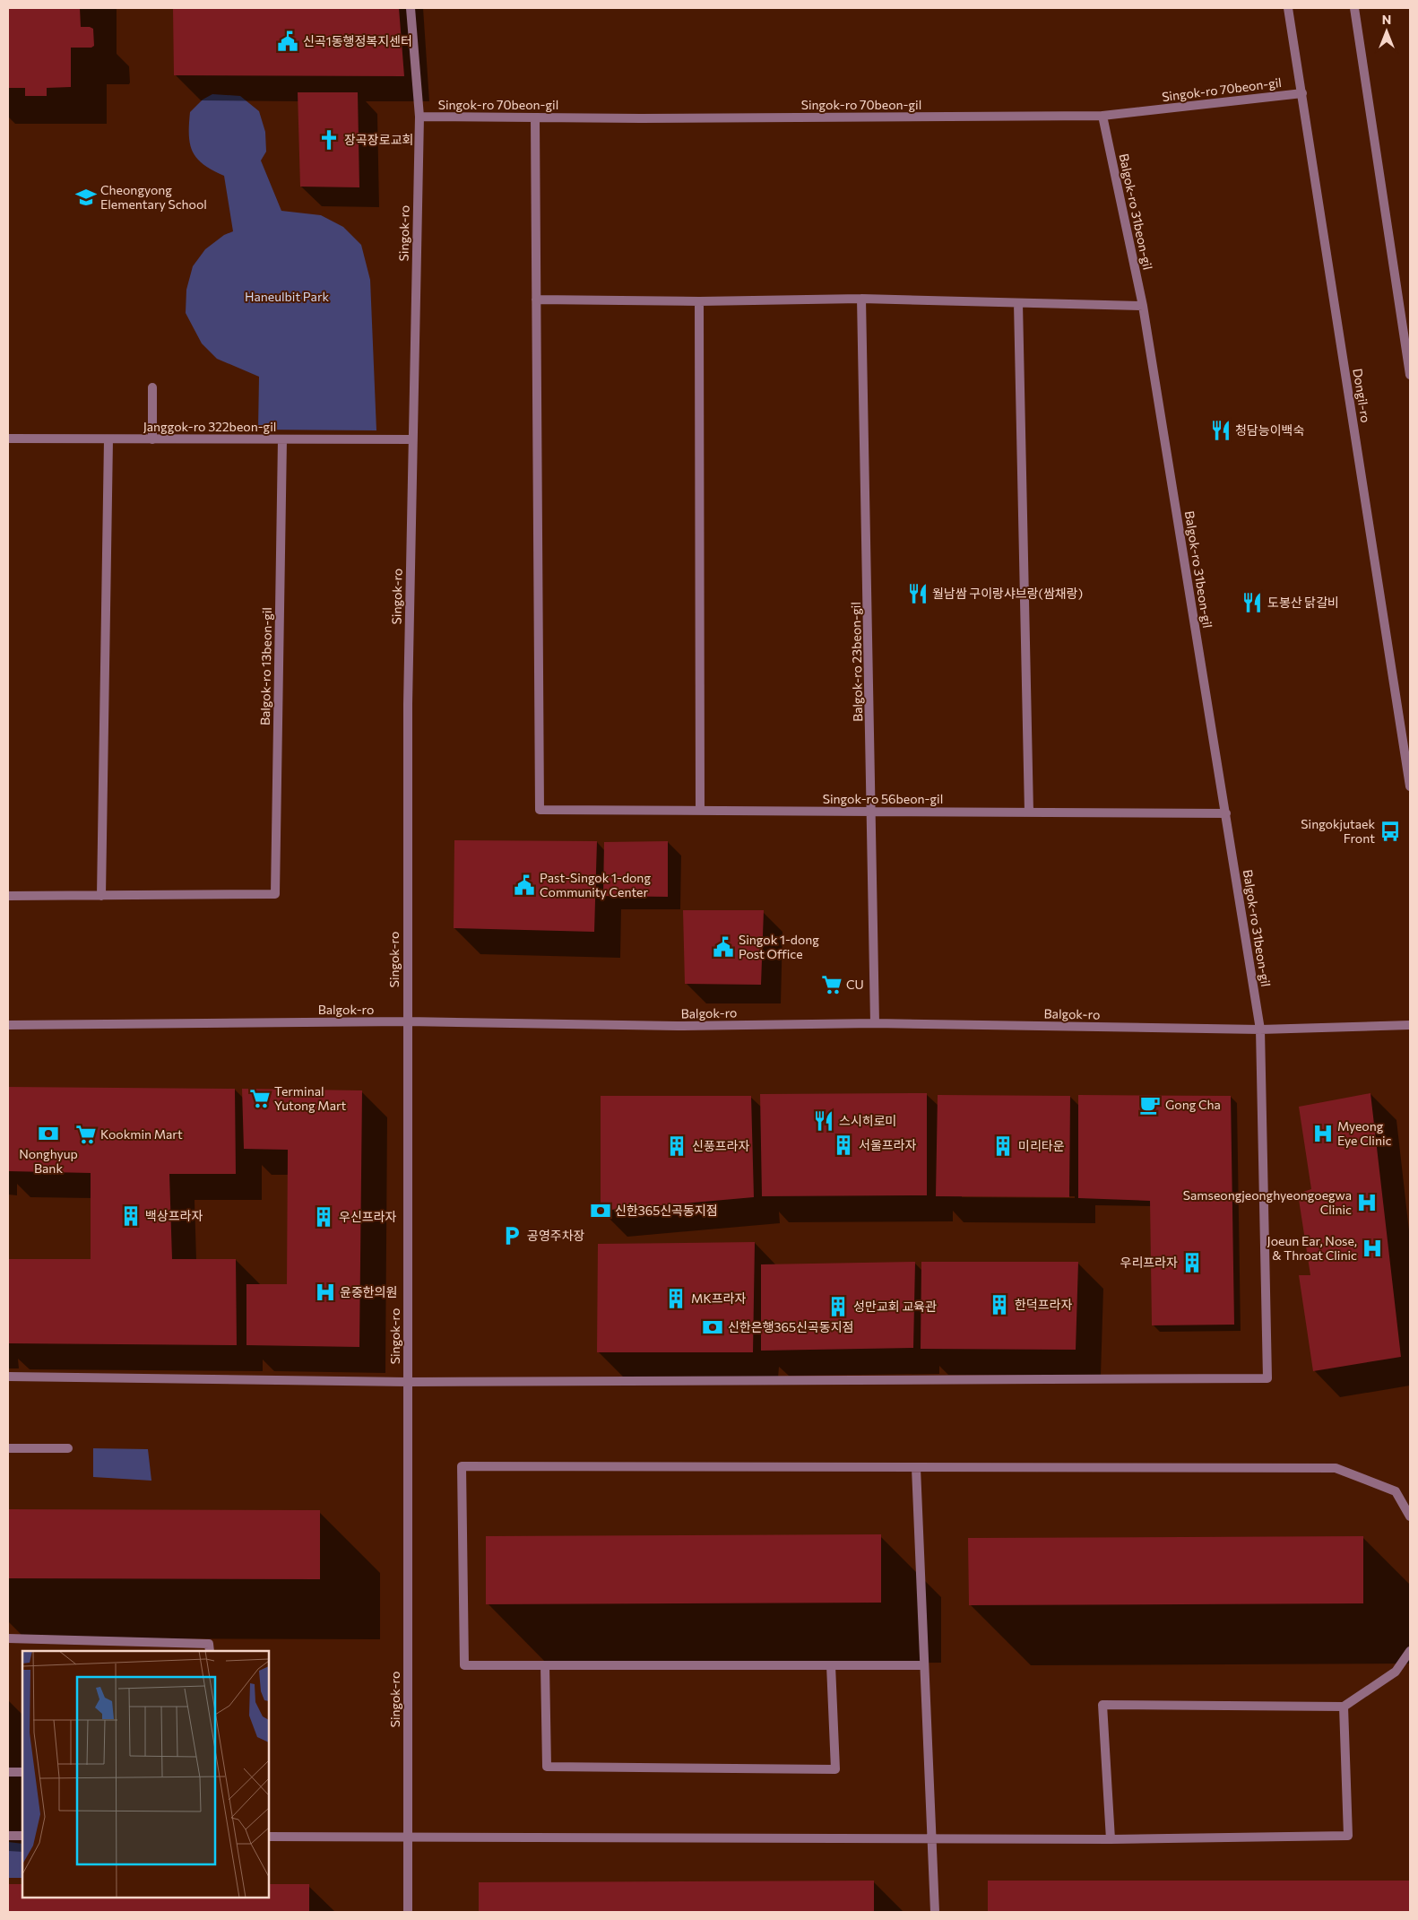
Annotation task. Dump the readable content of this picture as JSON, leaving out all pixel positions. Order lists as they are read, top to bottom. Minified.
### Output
{"streets":{"street":["Singok-ro 70beon-gil","Balgok-ro 31beon-gil","Singok-ro","Dongil-ro","Janggok-ro 322beon-gil","Balgok-ro 23beon-gil","Balgok-ro 13beon-gil","Singok-ro 56beon-gil","Balgok-ro"]},"crossings":[["Singok-ro 70beon-gil","Balgok-ro 31beon-gil"],["Singok-ro 70beon-gil","Singok-ro"],["Singok-ro 70beon-gil","Dongil-ro"],["Balgok-ro 31beon-gil","Singok-ro"],["Balgok-ro 31beon-gil","Singok-ro 56beon-gil"],["Balgok-ro 31beon-gil","Balgok-ro"],["Singok-ro","Janggok-ro 322beon-gil"],["Singok-ro","Balgok-ro"],["Janggok-ro 322beon-gil","Balgok-ro 13beon-gil"],["Balgok-ro 23beon-gil","Singok-ro 56beon-gil"],["Balgok-ro 23beon-gil","Balgok-ro"]],"parks":["Haneulbit Park"],"places":{"public building":["신곡1동행정복지센터","Past-Singok 1-dong Community Center","Singok 1-dong Post Office"],"church":["장곡장로교회"],"school or university":["Cheongyong Elementary School"],"restaurant":["청담능이백숙","월남쌈 구이랑샤브랑(쌈채랑)","도봉산 닭갈비","스시히로미"],"bus stop":["Singokjutaek Front"],"supermarket":["CU","Terminal Yutong Mart","Kookmin Mart"],"cafe":["Gong Cha"],"bank":["Nonghyup Bank","신한365신곡동지점","신한은행365신곡동지점"],"hospital":["Myeong Eye Clinic","Samseongjeonghyeongoegwa Clinic","Joeun Ear, Nose, & Throat Clinic","윤중한의원"],"building":["서울프라자","신풍프라자","미리타운","백상프라자","우신프라자","우리프라자","MK프라자","한덕프라자","성만교회 교육관"],"parking":["공영주차장"]},"north":"top"}
